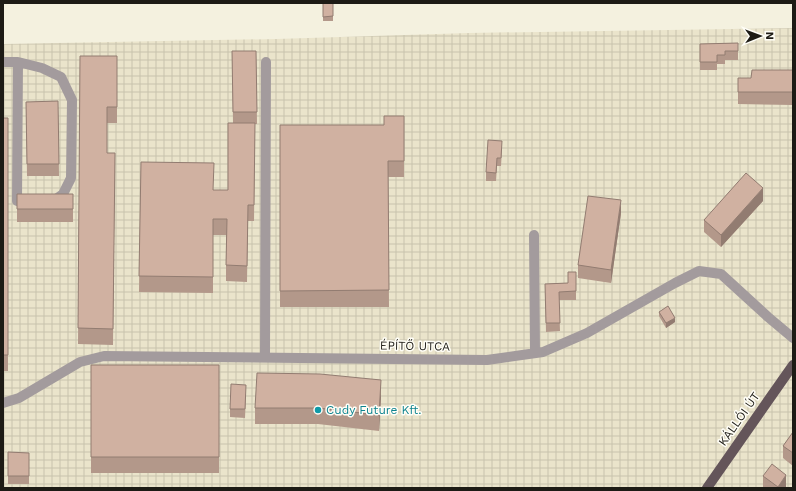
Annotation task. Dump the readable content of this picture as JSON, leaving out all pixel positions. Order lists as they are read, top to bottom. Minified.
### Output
{"streets":{"main road":["KÁLLÓI ÚT"],"lane":["ÉPÍTŐ UTCA"]},"places":["Cudy Future Kft."],"north":"right"}
